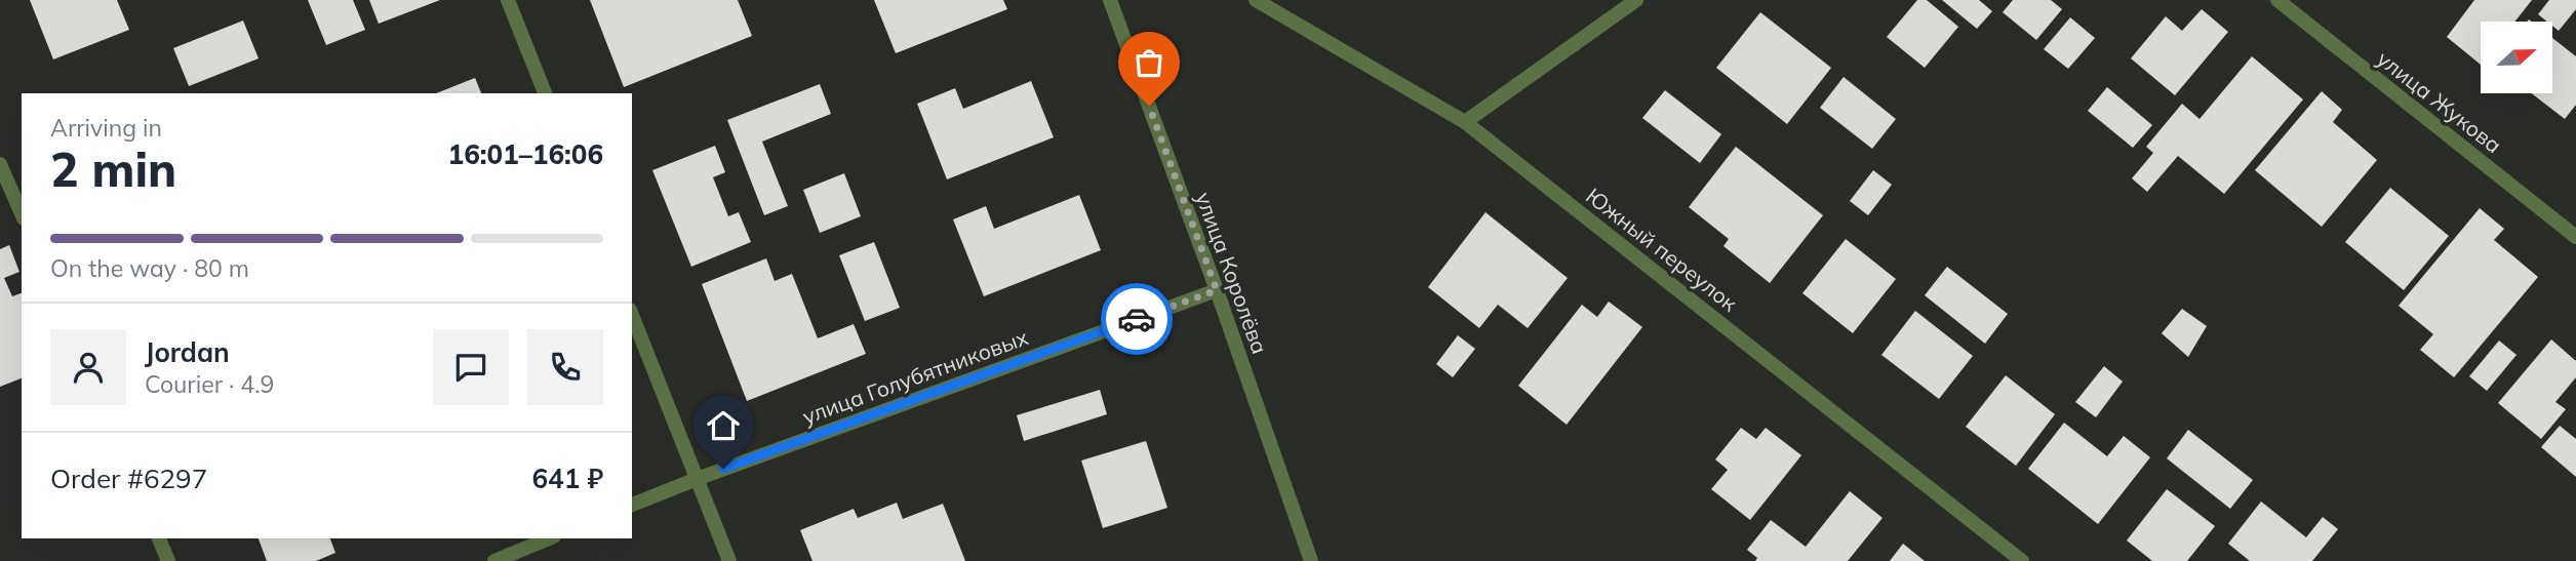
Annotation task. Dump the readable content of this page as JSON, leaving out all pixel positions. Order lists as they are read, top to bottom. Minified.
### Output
{"streets":{"street":["улица Жукова","Южный переулок","улица Королёва","улица Голубятниковых"]},"crossings":[["улица Королёва","улица Голубятниковых"]],"north":"right","page":{"heading":["2 min","Arriving in","16:01–16:06"],"panel":["Jordan","Courier · 4.9","Order #6297","641 ₽"],"bar":"On the way · 80 m"}}
